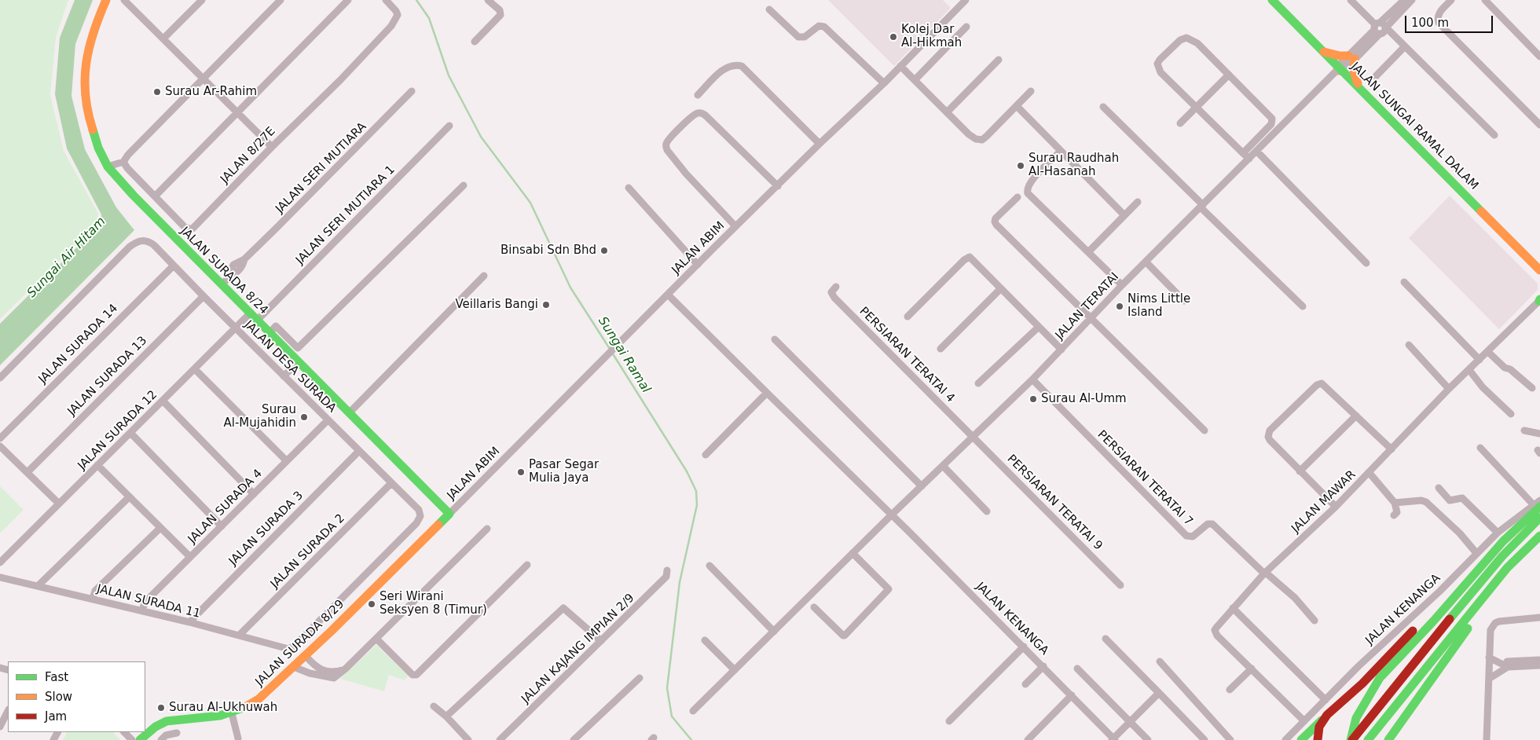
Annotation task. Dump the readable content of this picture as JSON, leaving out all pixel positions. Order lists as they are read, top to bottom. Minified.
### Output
{"streets":{"main road":["JALAN SUNGAI RAMAL DALAM","JALAN SURADA 8/24","JALAN SURADA 8/29"],"street":["JALAN 8/27E","JALAN SERI MUTIARA","JALAN SERI MUTIARA 1","JALAN ABIM","JALAN TERATAI","JALAN SURADA 14","PERSIARAN TERATAI 4","JALAN DESA SURADA","JALAN SURADA 13","JALAN SURADA 12","PERSIARAN TERATAI 7","JALAN MAWAR","PERSIARAN TERATAI 9","JALAN SURADA 4","JALAN SURADA 3","JALAN SURADA 2","JALAN SURADA 11","JALAN KENANGA","JALAN KAJANG IMPIAN 2/9"]},"crossings":[["JALAN SUNGAI RAMAL DALAM","JALAN TERATAI"],["JALAN SERI MUTIARA","JALAN SURADA 8/24"],["JALAN SERI MUTIARA 1","JALAN SURADA 8/24"],["JALAN SERI MUTIARA 1","JALAN SURADA 12"],["JALAN ABIM","JALAN SURADA 8/24"],["JALAN ABIM","JALAN KENANGA"],["JALAN ABIM","JALAN SURADA 8/29"],["JALAN SURADA 8/24","JALAN SURADA 12"],["JALAN SURADA 8/24","JALAN SURADA 8/29"],["JALAN TERATAI","PERSIARAN TERATAI 4"],["JALAN TERATAI","PERSIARAN TERATAI 7"],["JALAN TERATAI","PERSIARAN TERATAI 9"],["JALAN TERATAI","JALAN KENANGA"],["JALAN SURADA 14","JALAN DESA SURADA"],["PERSIARAN TERATAI 4","PERSIARAN TERATAI 9"],["JALAN DESA SURADA","JALAN SURADA 13"],["JALAN DESA SURADA","JALAN SURADA 12"],["JALAN DESA SURADA","JALAN SURADA 4"],["JALAN DESA SURADA","JALAN SURADA 3"],["JALAN DESA SURADA","JALAN SURADA 2"],["JALAN DESA SURADA","JALAN SURADA 11"],["PERSIARAN TERATAI 7","JALAN MAWAR"],["JALAN MAWAR","JALAN KENANGA"],["JALAN SURADA 4","JALAN SURADA 11"],["JALAN SURADA 3","JALAN SURADA 11"],["JALAN SURADA 2","JALAN SURADA 11"]],"water":["Sungai Air Hitam","Sungai Ramal"],"places":["Kolej Dar Al-Hikmah","Surau Ar-Rahim","Surau Raudhah Al-Hasanah","Binsabi Sdn Bhd","Veillaris Bangi","Nims Little Island","Surau Al-Umm","Surau Al-Mujahidin","Pasar Segar Mulia Jaya","Seri Wirani Seksyen 8 (Timur)","Surau Al-Ukhuwah"],"legend":["Fast","Slow","Jam"],"scale_bar":"100 m"}
